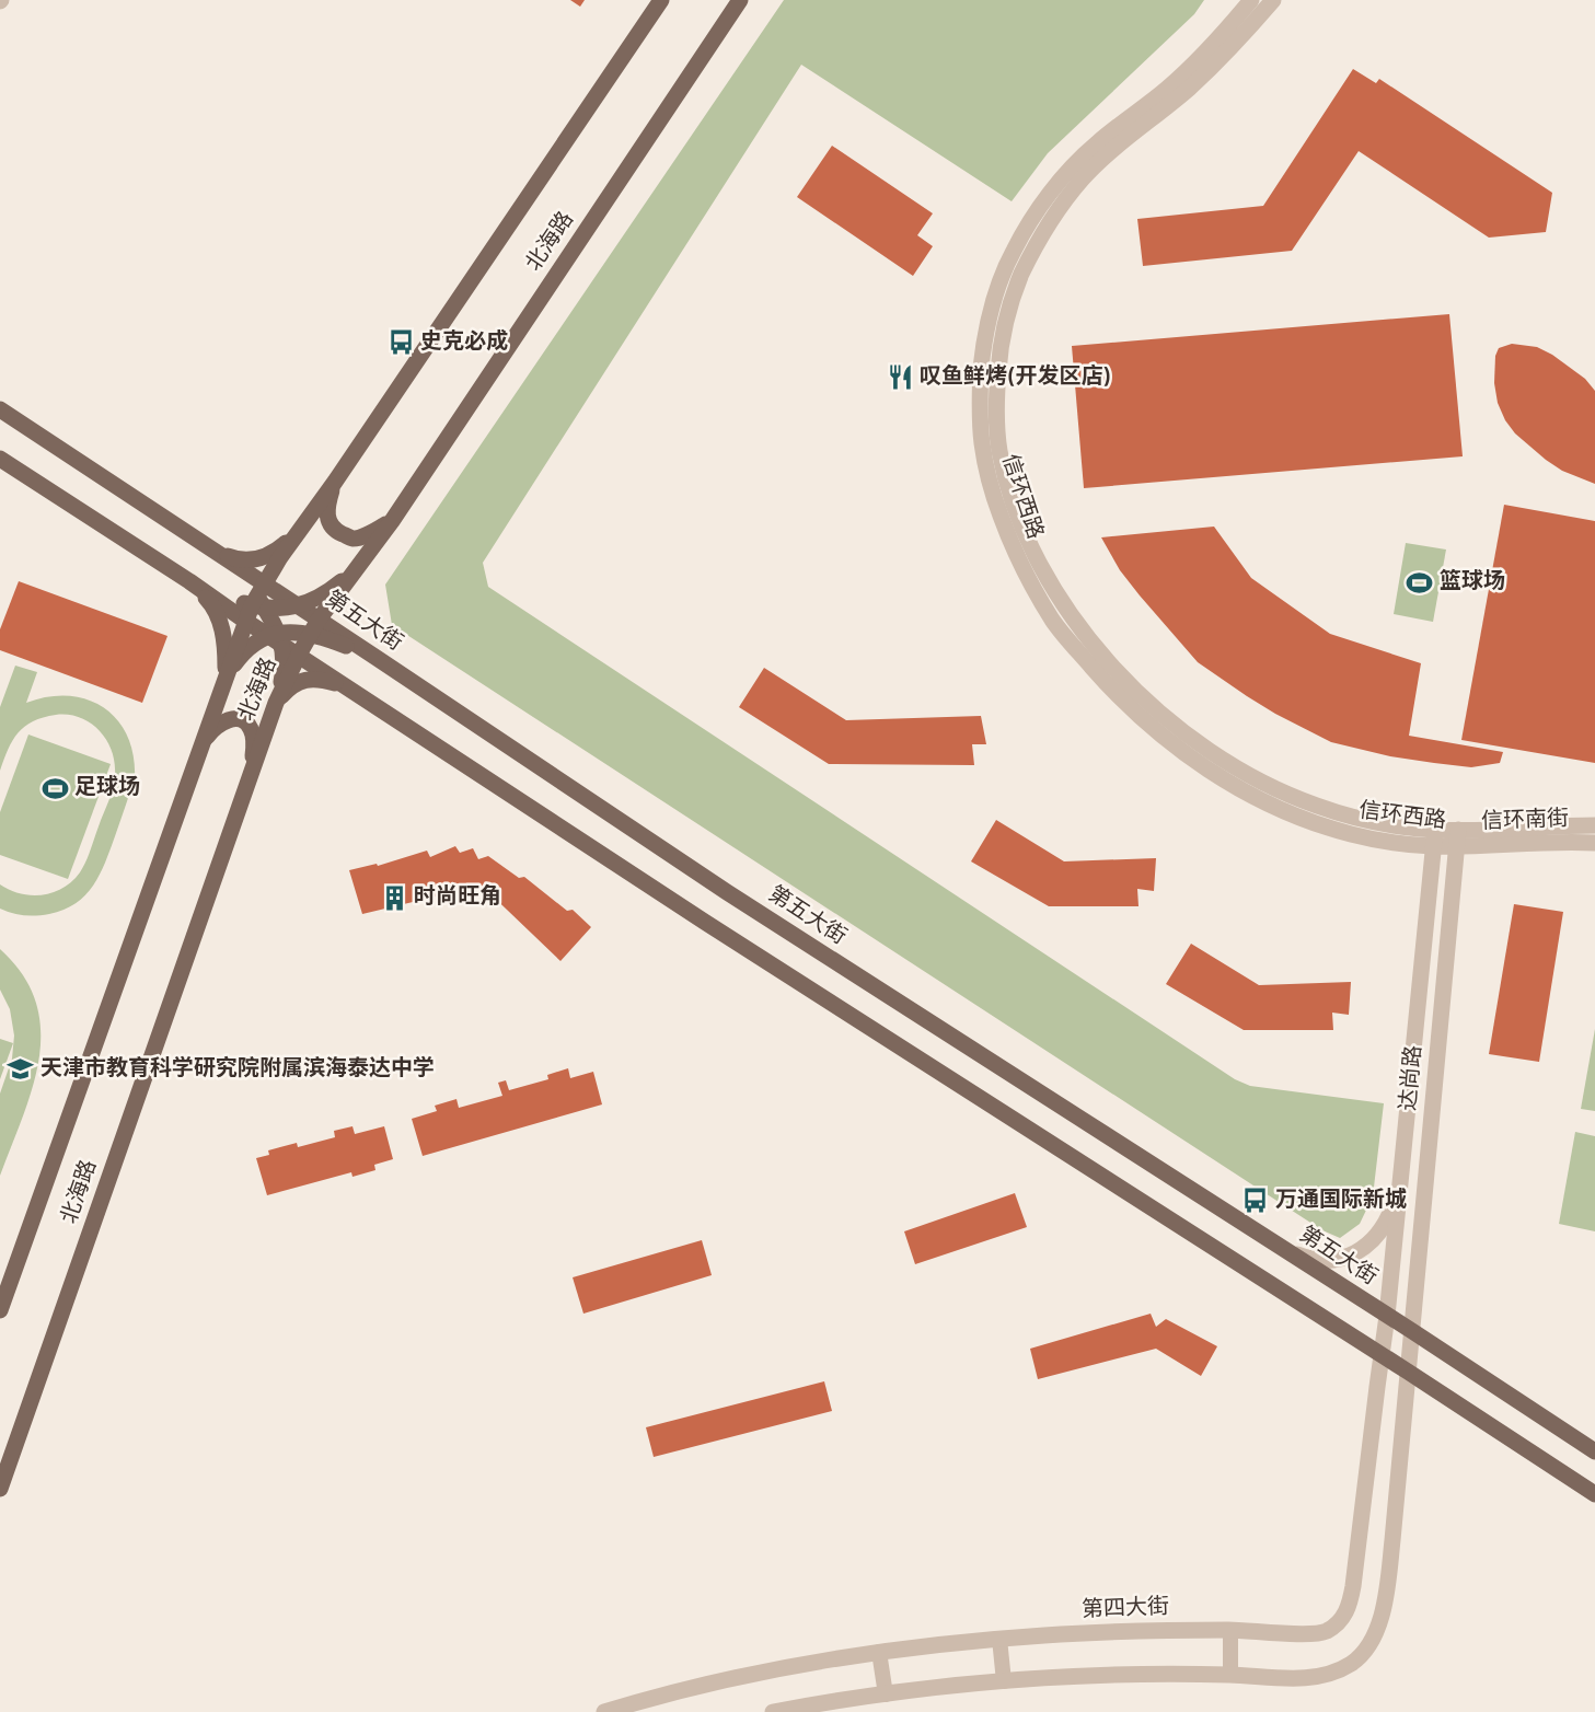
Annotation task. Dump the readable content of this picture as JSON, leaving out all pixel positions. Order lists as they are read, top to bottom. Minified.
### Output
{"streets":{"main road":["北海路","第五大街"],"street":["信环西路","信环南街","达尚路","第四大街"]},"crossings":[["北海路","第五大街"],["信环西路","信环南街"],["信环西路","达尚路"],["第五大街","达尚路"],["第五大街","第四大街"],["信环南街","达尚路"],["达尚路","第四大街"]],"places":{"bus stop":["史克必成","万通国际新城"],"restaurant":["叹鱼鲜烤(开发区店)"],"sports":["篮球场","足球场"],"building":["时尚旺角"],"school or university":["天津市教育科学研究院附属滨海泰达中学"]}}
